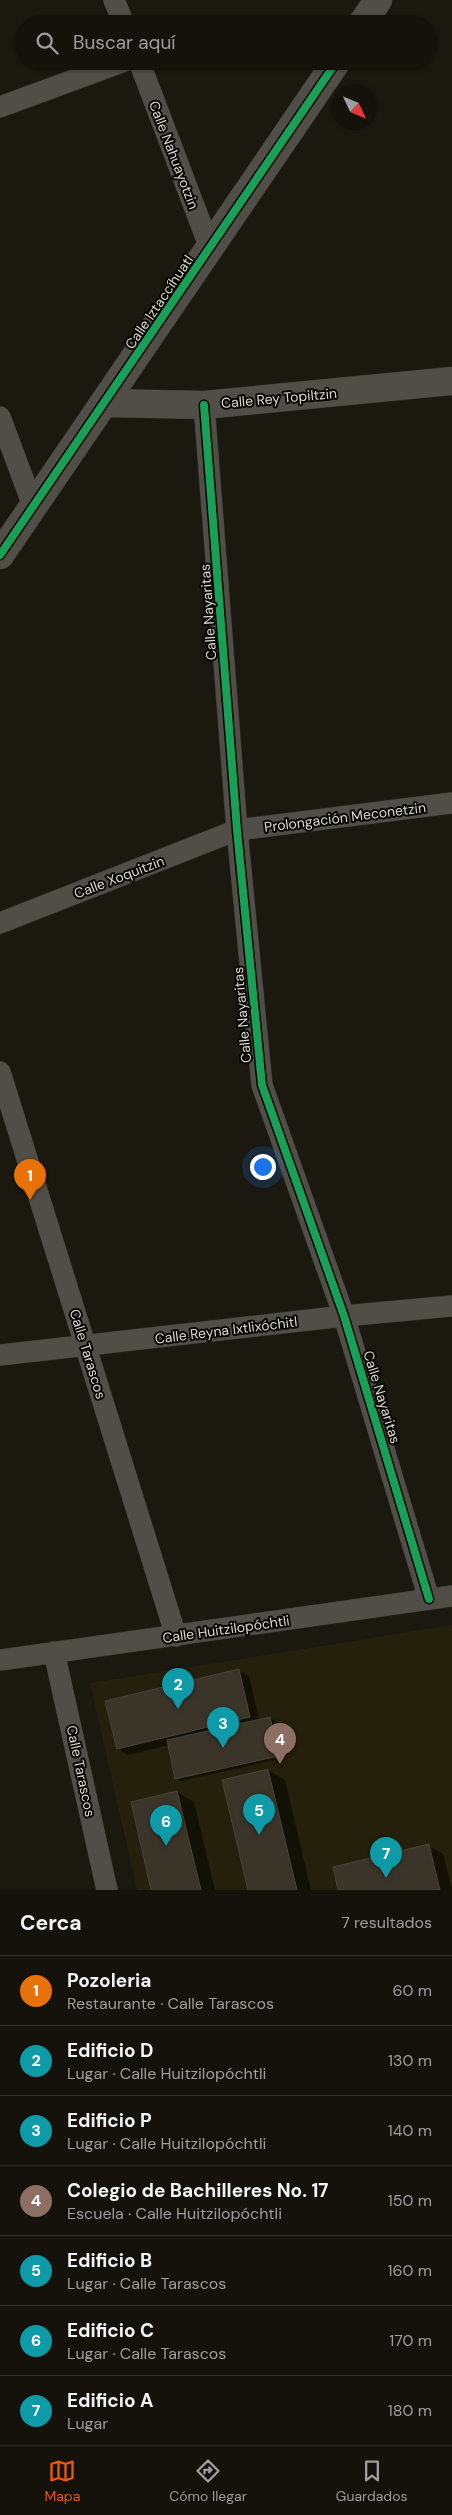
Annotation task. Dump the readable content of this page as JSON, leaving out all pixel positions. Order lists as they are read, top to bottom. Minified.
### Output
{"streets":{"street":["Calle Nahuayotzin","Calle Iztaccíhuatl","Calle Rey Topiltzin","Calle Nayaritas","Prolongación Meconetzin","Calle Xoquitzin","Calle Reyna Ixtlixóchitl","Calle Tarascos","Calle Huitzilopóchtli"]},"crossings":[["Calle Nahuayotzin","Calle Iztaccíhuatl"],["Calle Iztaccíhuatl","Calle Rey Topiltzin"],["Calle Rey Topiltzin","Calle Nayaritas"],["Calle Nayaritas","Prolongación Meconetzin"],["Calle Nayaritas","Calle Xoquitzin"],["Calle Nayaritas","Calle Reyna Ixtlixóchitl"],["Calle Nayaritas","Calle Huitzilopóchtli"],["Prolongación Meconetzin","Calle Xoquitzin"],["Calle Reyna Ixtlixóchitl","Calle Tarascos"],["Calle Tarascos","Calle Huitzilopóchtli"]],"north":"bottom right","page":{"search":"Buscar aquí","pins":["1","2","3","4","5","6","7"],"heading":["Cerca","7 resultados"],"list":[{"mark":"1","name":"Pozoleria","note":"Restaurante · Calle Tarascos","value":"60 m"},{"mark":"2","name":"Edificio D","note":"Lugar · Calle Huitzilopóchtli","value":"130 m"},{"mark":"3","name":"Edificio P","note":"Lugar · Calle Huitzilopóchtli","value":"140 m"},{"mark":"4","name":"Colegio de Bachilleres No. 17","note":"Escuela · Calle Huitzilopóchtli","value":"150 m"},{"mark":"5","name":"Edificio B","note":"Lugar · Calle Tarascos","value":"160 m"},{"mark":"6","name":"Edificio C","note":"Lugar · Calle Tarascos","value":"170 m"},{"mark":"7","name":"Edificio A","note":"Lugar","value":"180 m"}],"nav":["Mapa","Cómo llegar","Guardados"]}}
